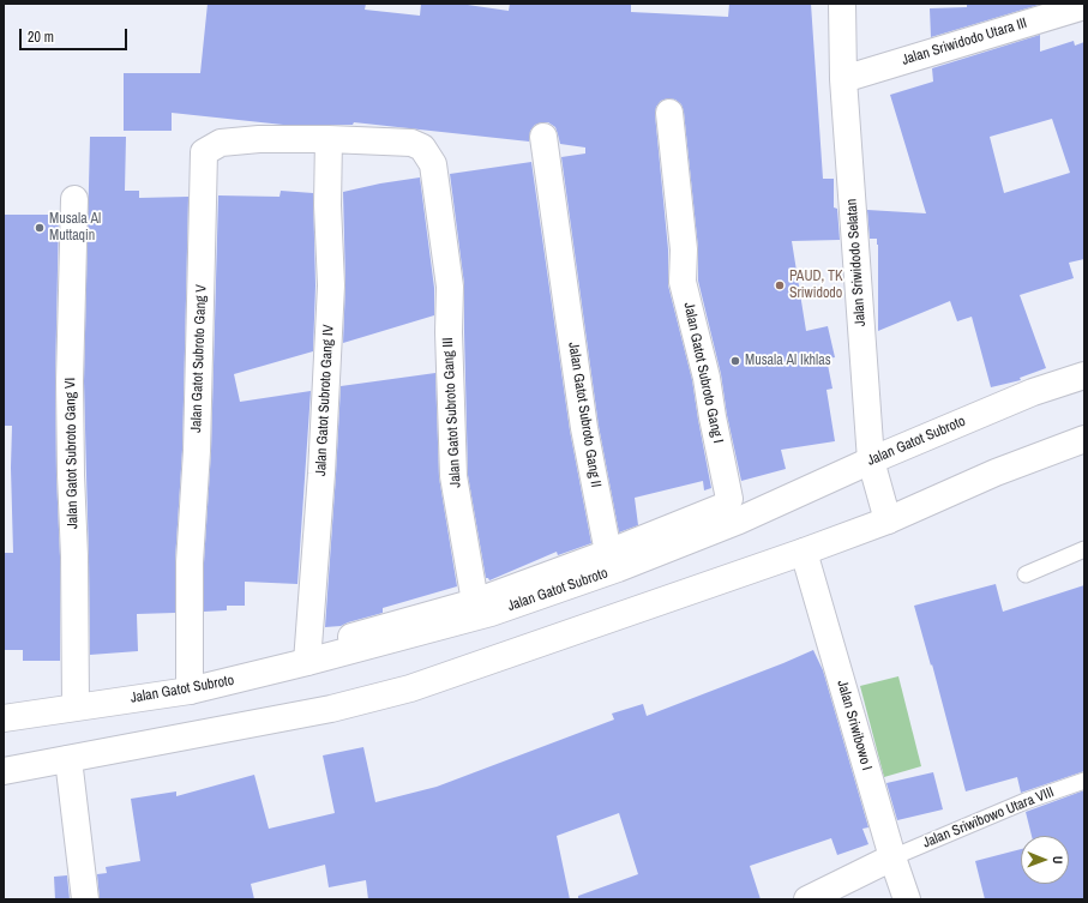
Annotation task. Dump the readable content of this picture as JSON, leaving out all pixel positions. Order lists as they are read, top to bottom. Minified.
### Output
{"streets":{"street":["Jalan Sriwidodo Utara III","Jalan Sriwidodo Selatan","Jalan Gatot Subroto Gang V","Jalan Gatot Subroto Gang I","Jalan Gatot Subroto Gang IV","Jalan Gatot Subroto Gang III","Jalan Gatot Subroto Gang II","Jalan Gatot Subroto","Jalan Gatot Subroto Gang VI","Jalan Sriwibowo I"],"lane":["Jalan Sriwibowo Utara VIII"]},"crossings":[["Jalan Sriwidodo Utara III","Jalan Sriwidodo Selatan"],["Jalan Sriwidodo Selatan","Jalan Gatot Subroto"],["Jalan Gatot Subroto Gang V","Jalan Gatot Subroto Gang IV"],["Jalan Gatot Subroto Gang V","Jalan Gatot Subroto Gang III"],["Jalan Gatot Subroto Gang V","Jalan Gatot Subroto"],["Jalan Gatot Subroto Gang I","Jalan Gatot Subroto Gang II"],["Jalan Gatot Subroto Gang IV","Jalan Gatot Subroto Gang III"],["Jalan Gatot Subroto Gang IV","Jalan Gatot Subroto"],["Jalan Gatot Subroto","Jalan Gatot Subroto Gang VI"],["Jalan Sriwibowo I","Jalan Sriwibowo Utara VIII"]],"places":["Musala Al Muttaqin","PAUD, TK Sriwidodo","Musala Al Ikhlas"],"scale_bar":"20 m","north":"right"}
